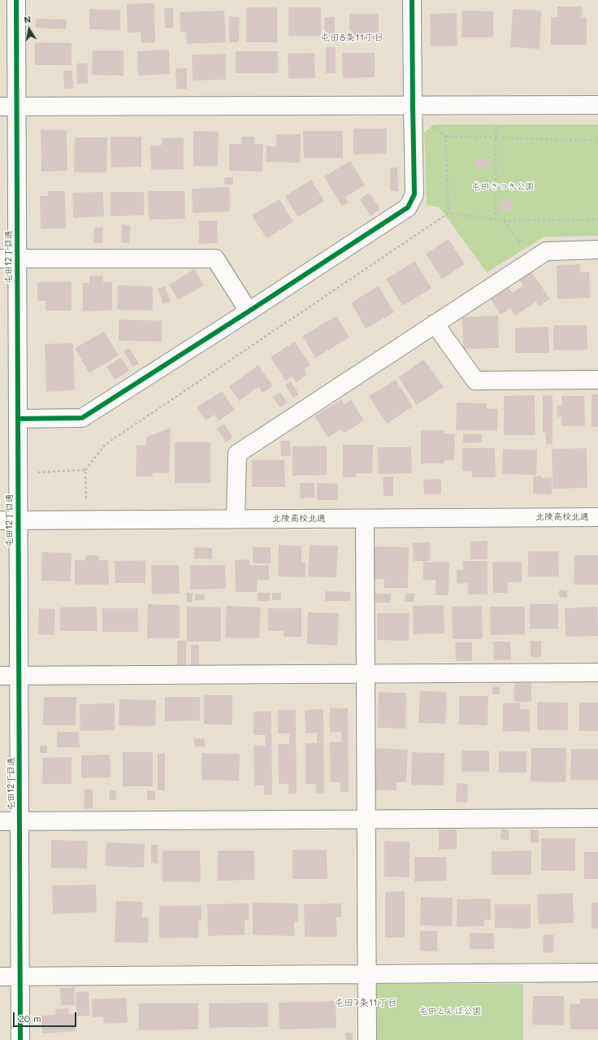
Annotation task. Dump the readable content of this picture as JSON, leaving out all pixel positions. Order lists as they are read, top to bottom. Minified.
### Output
{"streets":{"street":["屯田12丁目通","北陵高校北通"]},"crossings":[["屯田12丁目通","北陵高校北通"]],"districts":["屯田8条11丁目","屯田7条11丁目"],"parks":["屯田さつき公園","屯田とんぼ公園"],"scale_bar":"20 m","north":"top"}
